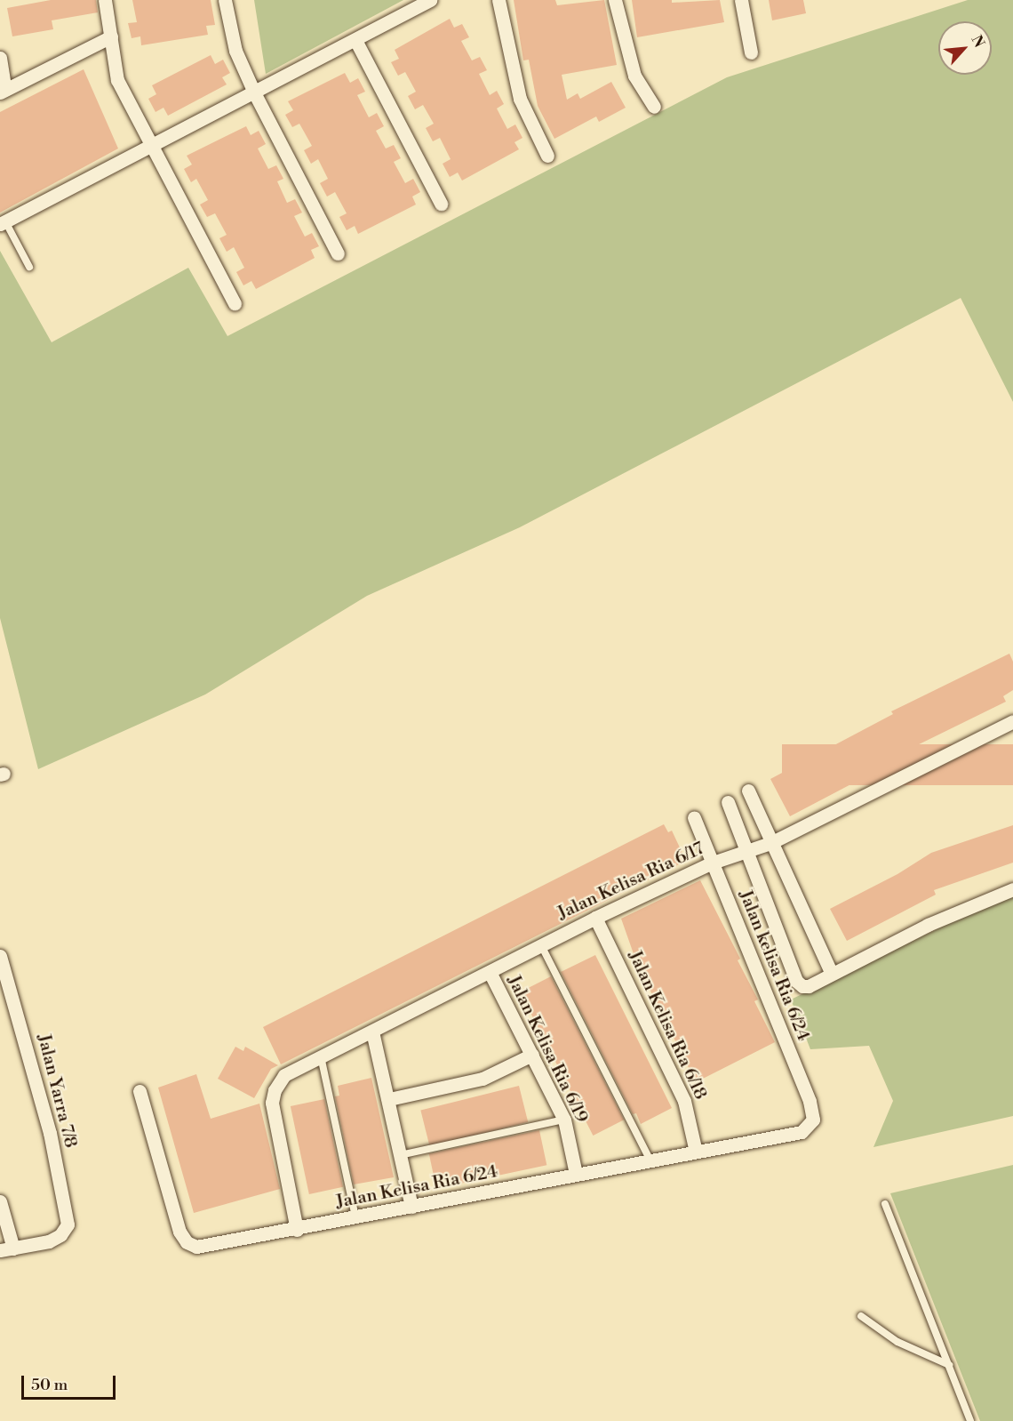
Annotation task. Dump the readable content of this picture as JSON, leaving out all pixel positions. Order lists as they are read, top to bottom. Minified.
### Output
{"streets":{"street":["Jalan Kelisa Ria 6/17","Jalan kelisa Ria 6/24","Jalan Kelisa Ria 6/18","Jalan Kelisa Ria 6/19","Jalan Yarra 7/8","Jalan Kelisa Ria 6/24"]},"crossings":[["Jalan Kelisa Ria 6/17","Jalan kelisa Ria 6/24"],["Jalan Kelisa Ria 6/17","Jalan Kelisa Ria 6/18"],["Jalan Kelisa Ria 6/17","Jalan Kelisa Ria 6/19"],["Jalan Kelisa Ria 6/17","Jalan Kelisa Ria 6/24"],["Jalan kelisa Ria 6/24","Jalan Kelisa Ria 6/24"],["Jalan Kelisa Ria 6/18","Jalan Kelisa Ria 6/24"],["Jalan Kelisa Ria 6/19","Jalan Kelisa Ria 6/24"]],"scale_bar":"50 m","north":"top right"}
